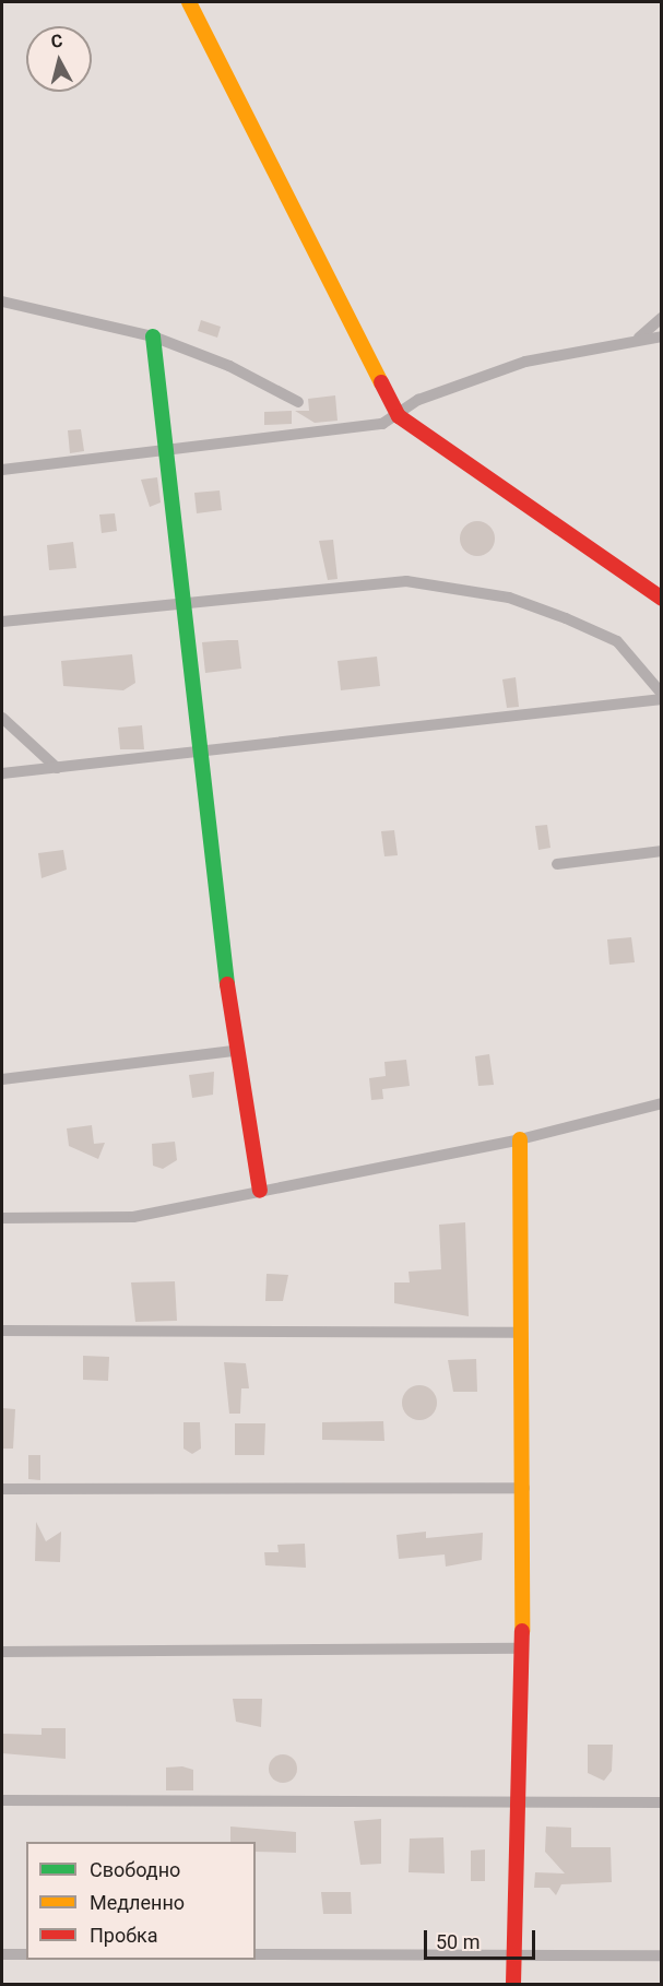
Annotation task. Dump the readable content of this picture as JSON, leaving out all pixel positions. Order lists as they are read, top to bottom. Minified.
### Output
{"legend":["Свободно","Медленно","Пробка"],"scale_bar":"50 m","north":"top"}
